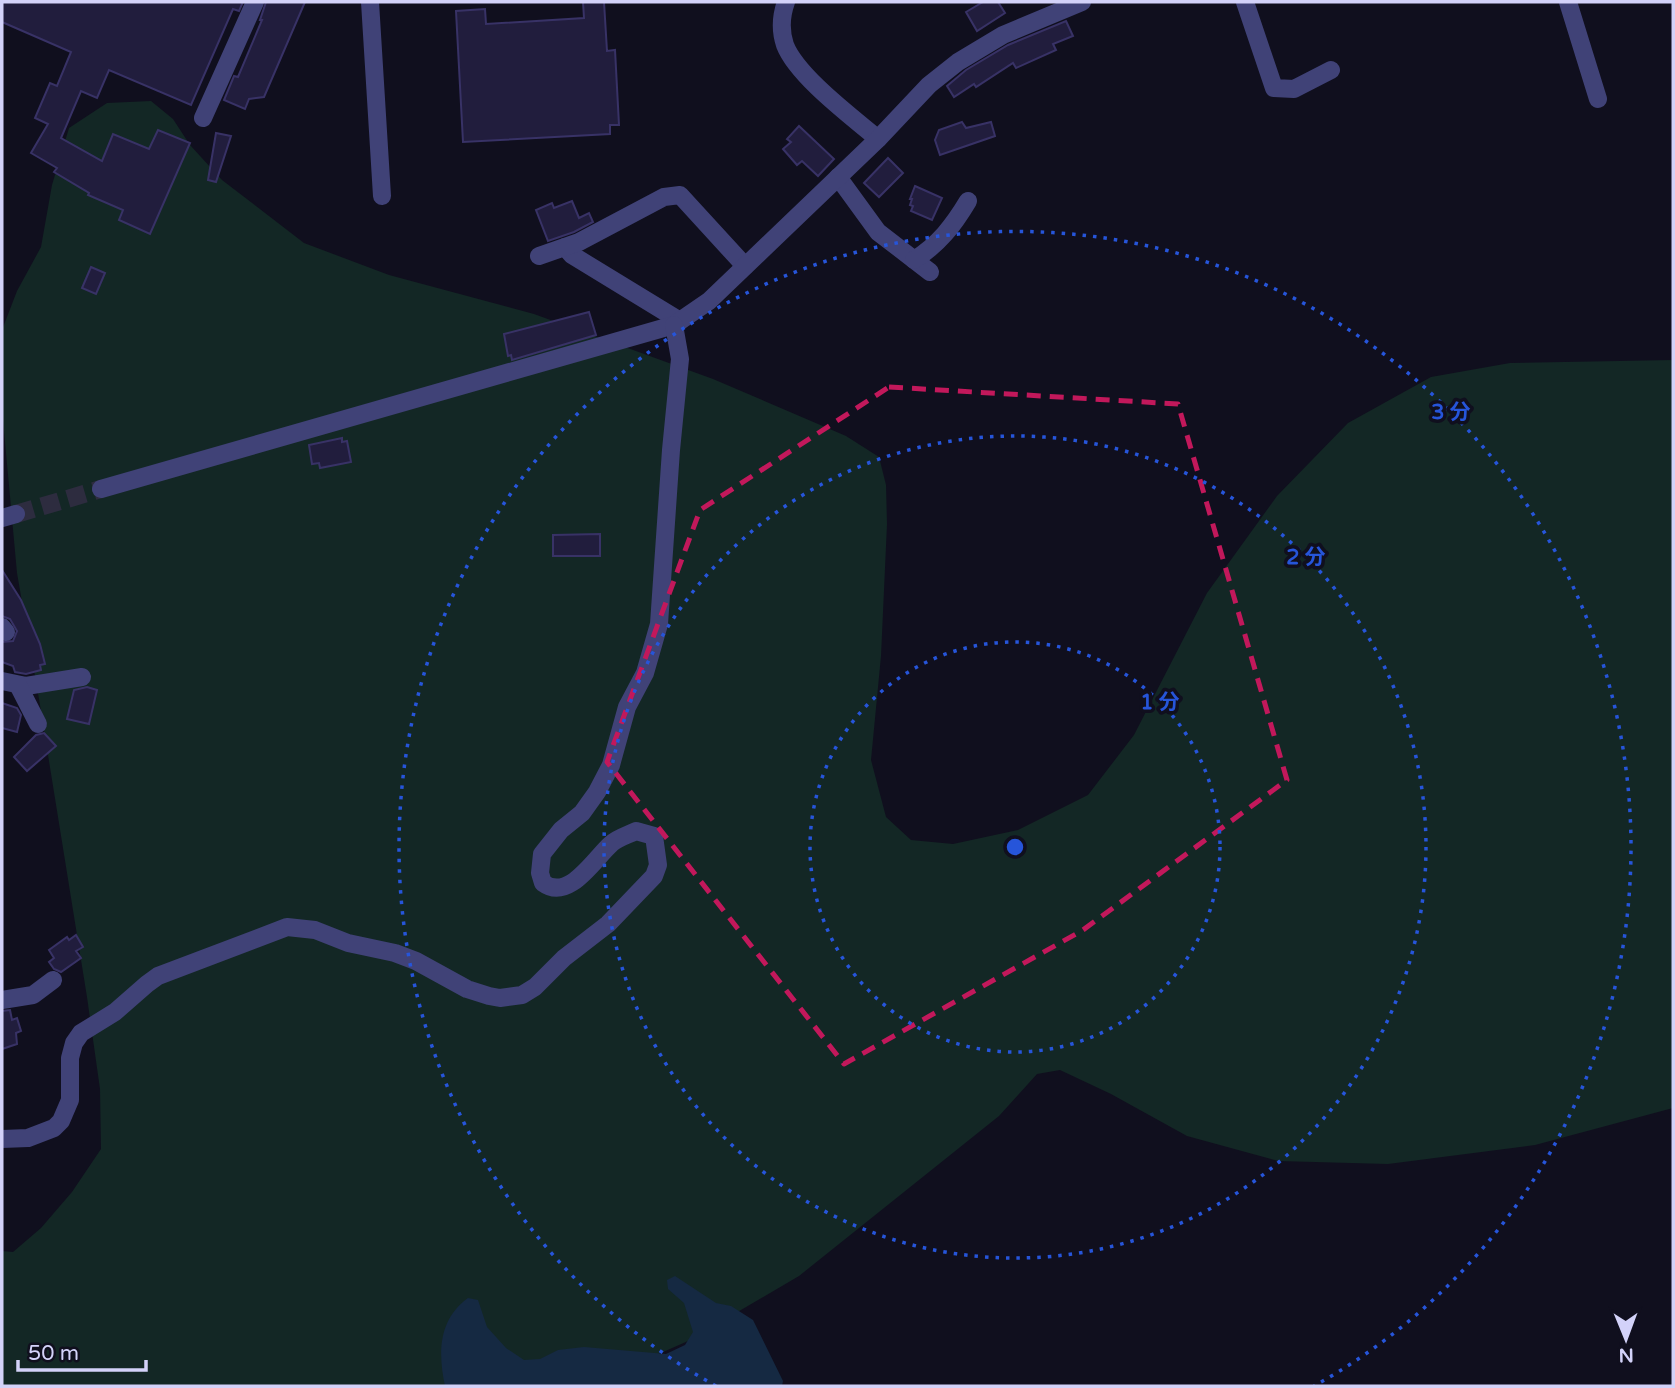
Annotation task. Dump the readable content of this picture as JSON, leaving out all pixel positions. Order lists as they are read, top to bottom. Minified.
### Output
{"scale_bar":"50 m","north":"bottom","rings":["3 分","2 分","1 分"]}
